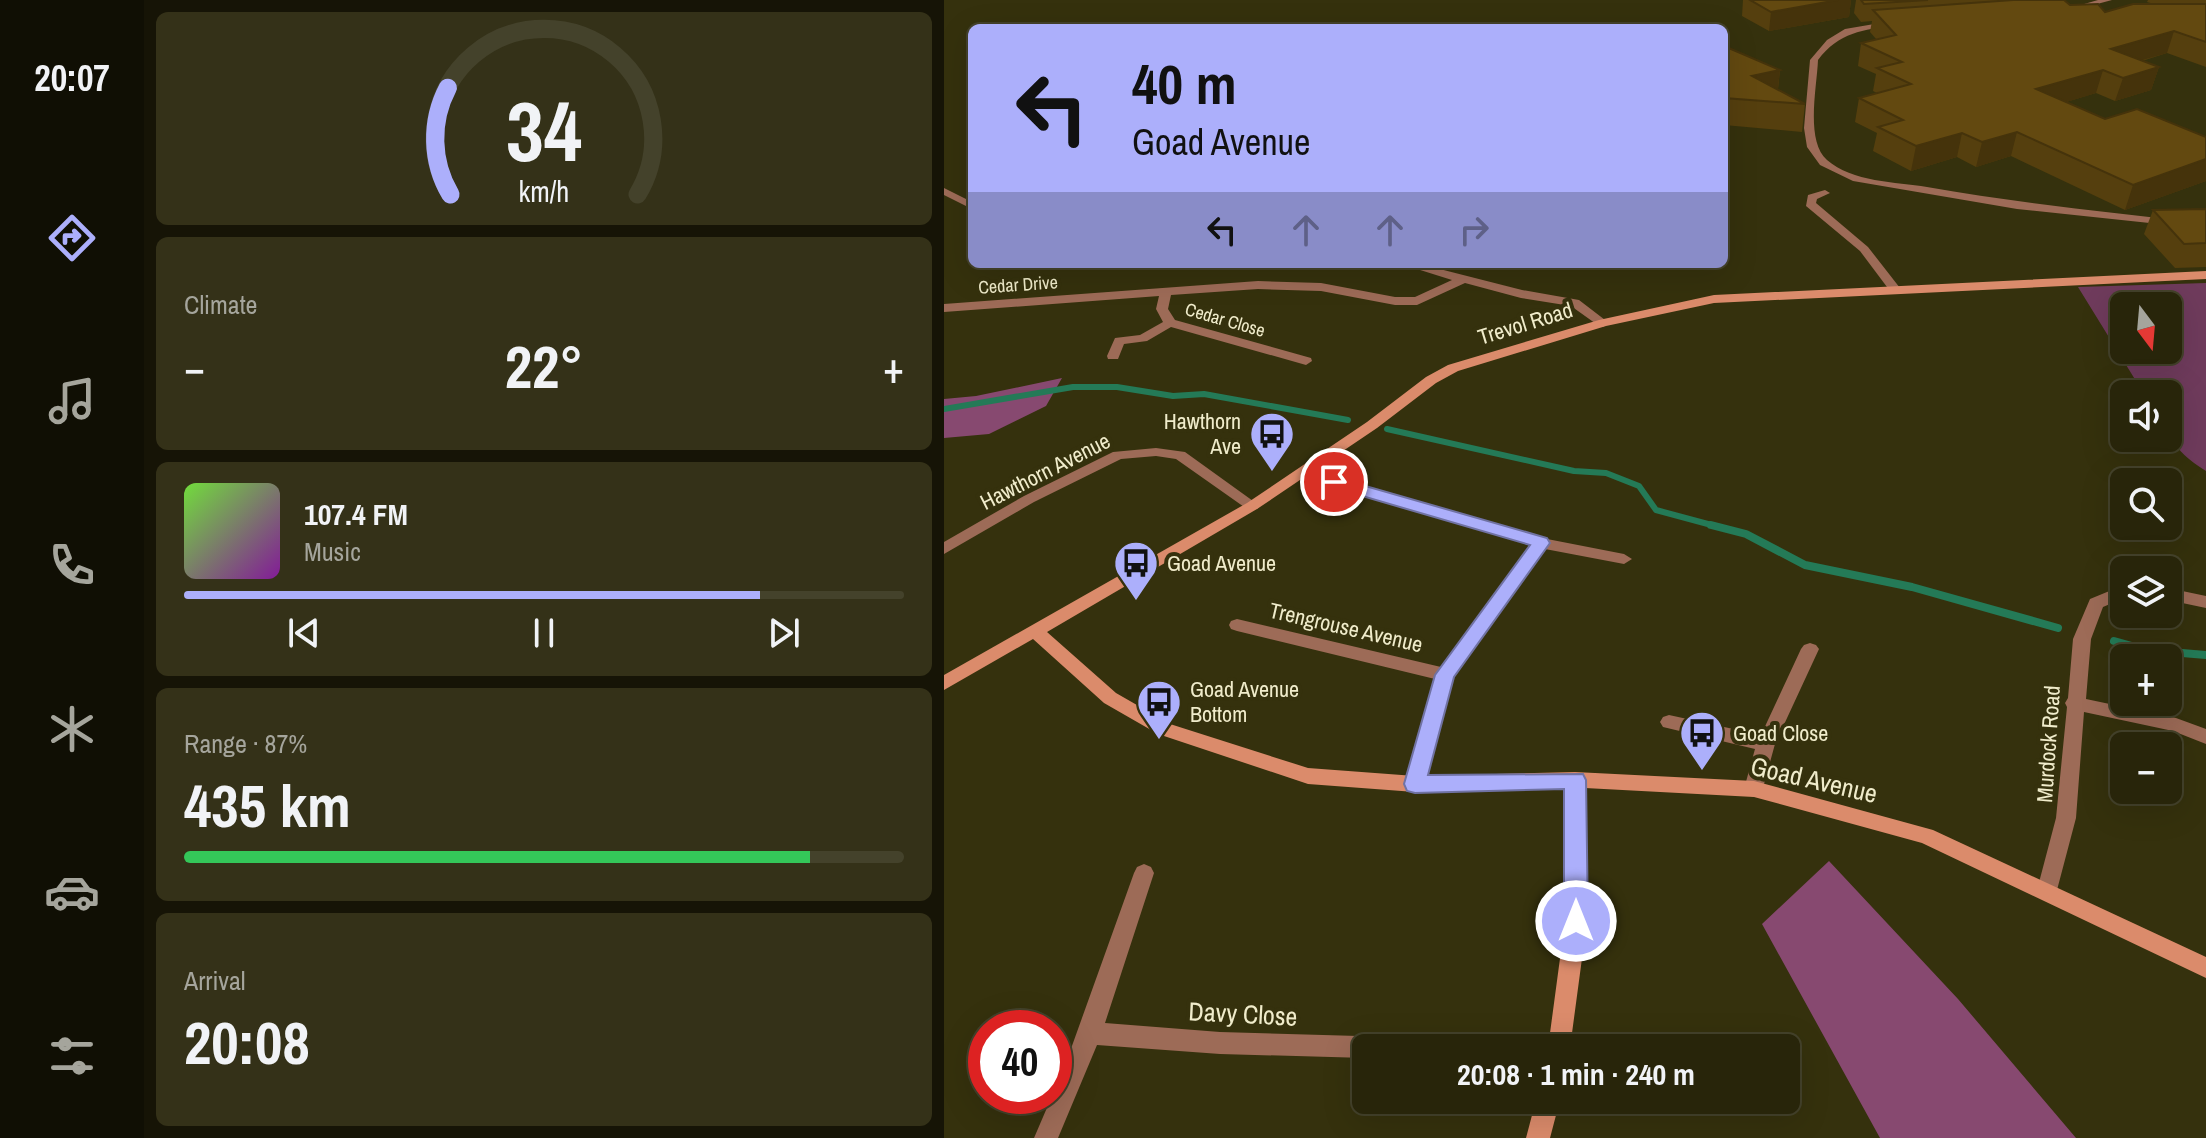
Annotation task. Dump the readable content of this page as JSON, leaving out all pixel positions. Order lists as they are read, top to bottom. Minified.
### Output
{"streets":{"street":["Cedar Drive","Cedar Close","Trevol Road","Hawthorn Avenue","Trengrouse Avenue","Murdock Road","Goad Avenue","Davy Close"]},"crossings":[["Cedar Drive","Cedar Close"],["Trevol Road","Hawthorn Avenue"],["Trevol Road","Goad Avenue"],["Trengrouse Avenue","Goad Avenue"],["Murdock Road","Goad Avenue"]],"places":{"bus stop":["Hawthorn Ave","Goad Avenue","Goad Avenue Bottom","Goad Close"]},"north":"bottom","page":{"tabs":"20:07","turn":["40 m","Goad Avenue"],"tile":["Climate",["Range · 87%","435 km"],["Arrival","20:08"]],"map_buttons":["+","−"],"heat":["−","22°","+"],"song":["107.4 FM","Music"],"limit":"40","trip":"20:08 · 1 min · 240 m","gauge":["34","km/h"]}}
